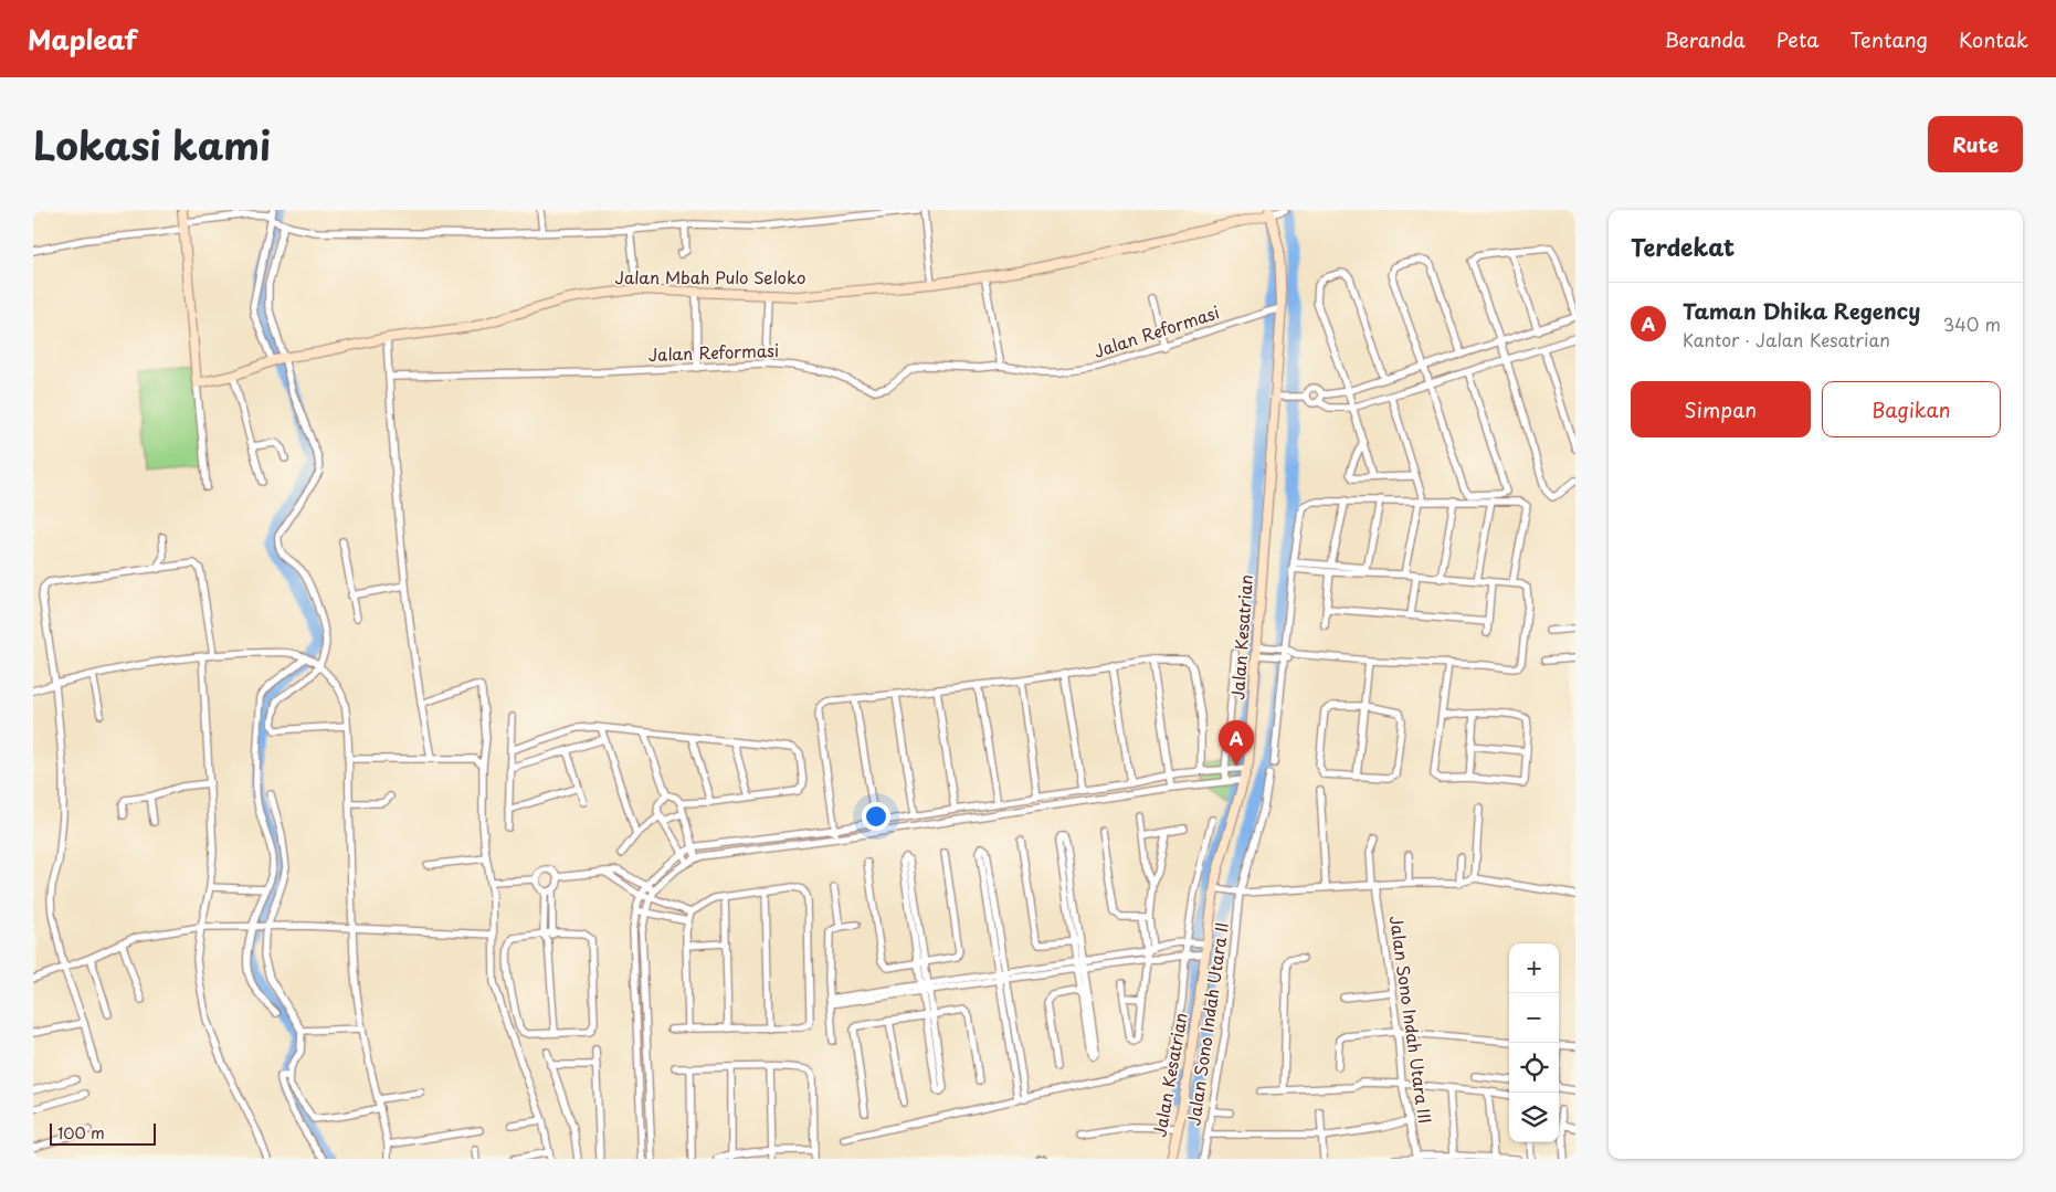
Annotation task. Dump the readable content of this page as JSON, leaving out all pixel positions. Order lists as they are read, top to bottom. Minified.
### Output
{"streets":{"street":["Jalan Mbah Pulo Seloko","Jalan Reformasi","Jalan Kesatrian","Jalan Sono Indah Utara III","Jalan Sono Indah Utara II"]},"crossings":[["Jalan Mbah Pulo Seloko","Jalan Kesatrian"],["Jalan Reformasi","Jalan Kesatrian"]],"scale_bar":"100 m","page":{"header":"Mapleaf","nav":["Beranda","Peta","Tentang","Kontak"],"title":"Lokasi kami","buttons":["Rute",["Simpan","Bagikan"]],"heading":"Terdekat","list":[{"mark":"A","name":"Taman Dhika Regency","note":"Kantor · Jalan Kesatrian","value":"340 m"}],"pins":"A","map_buttons":["+","−"],"scale":"100 m"}}
